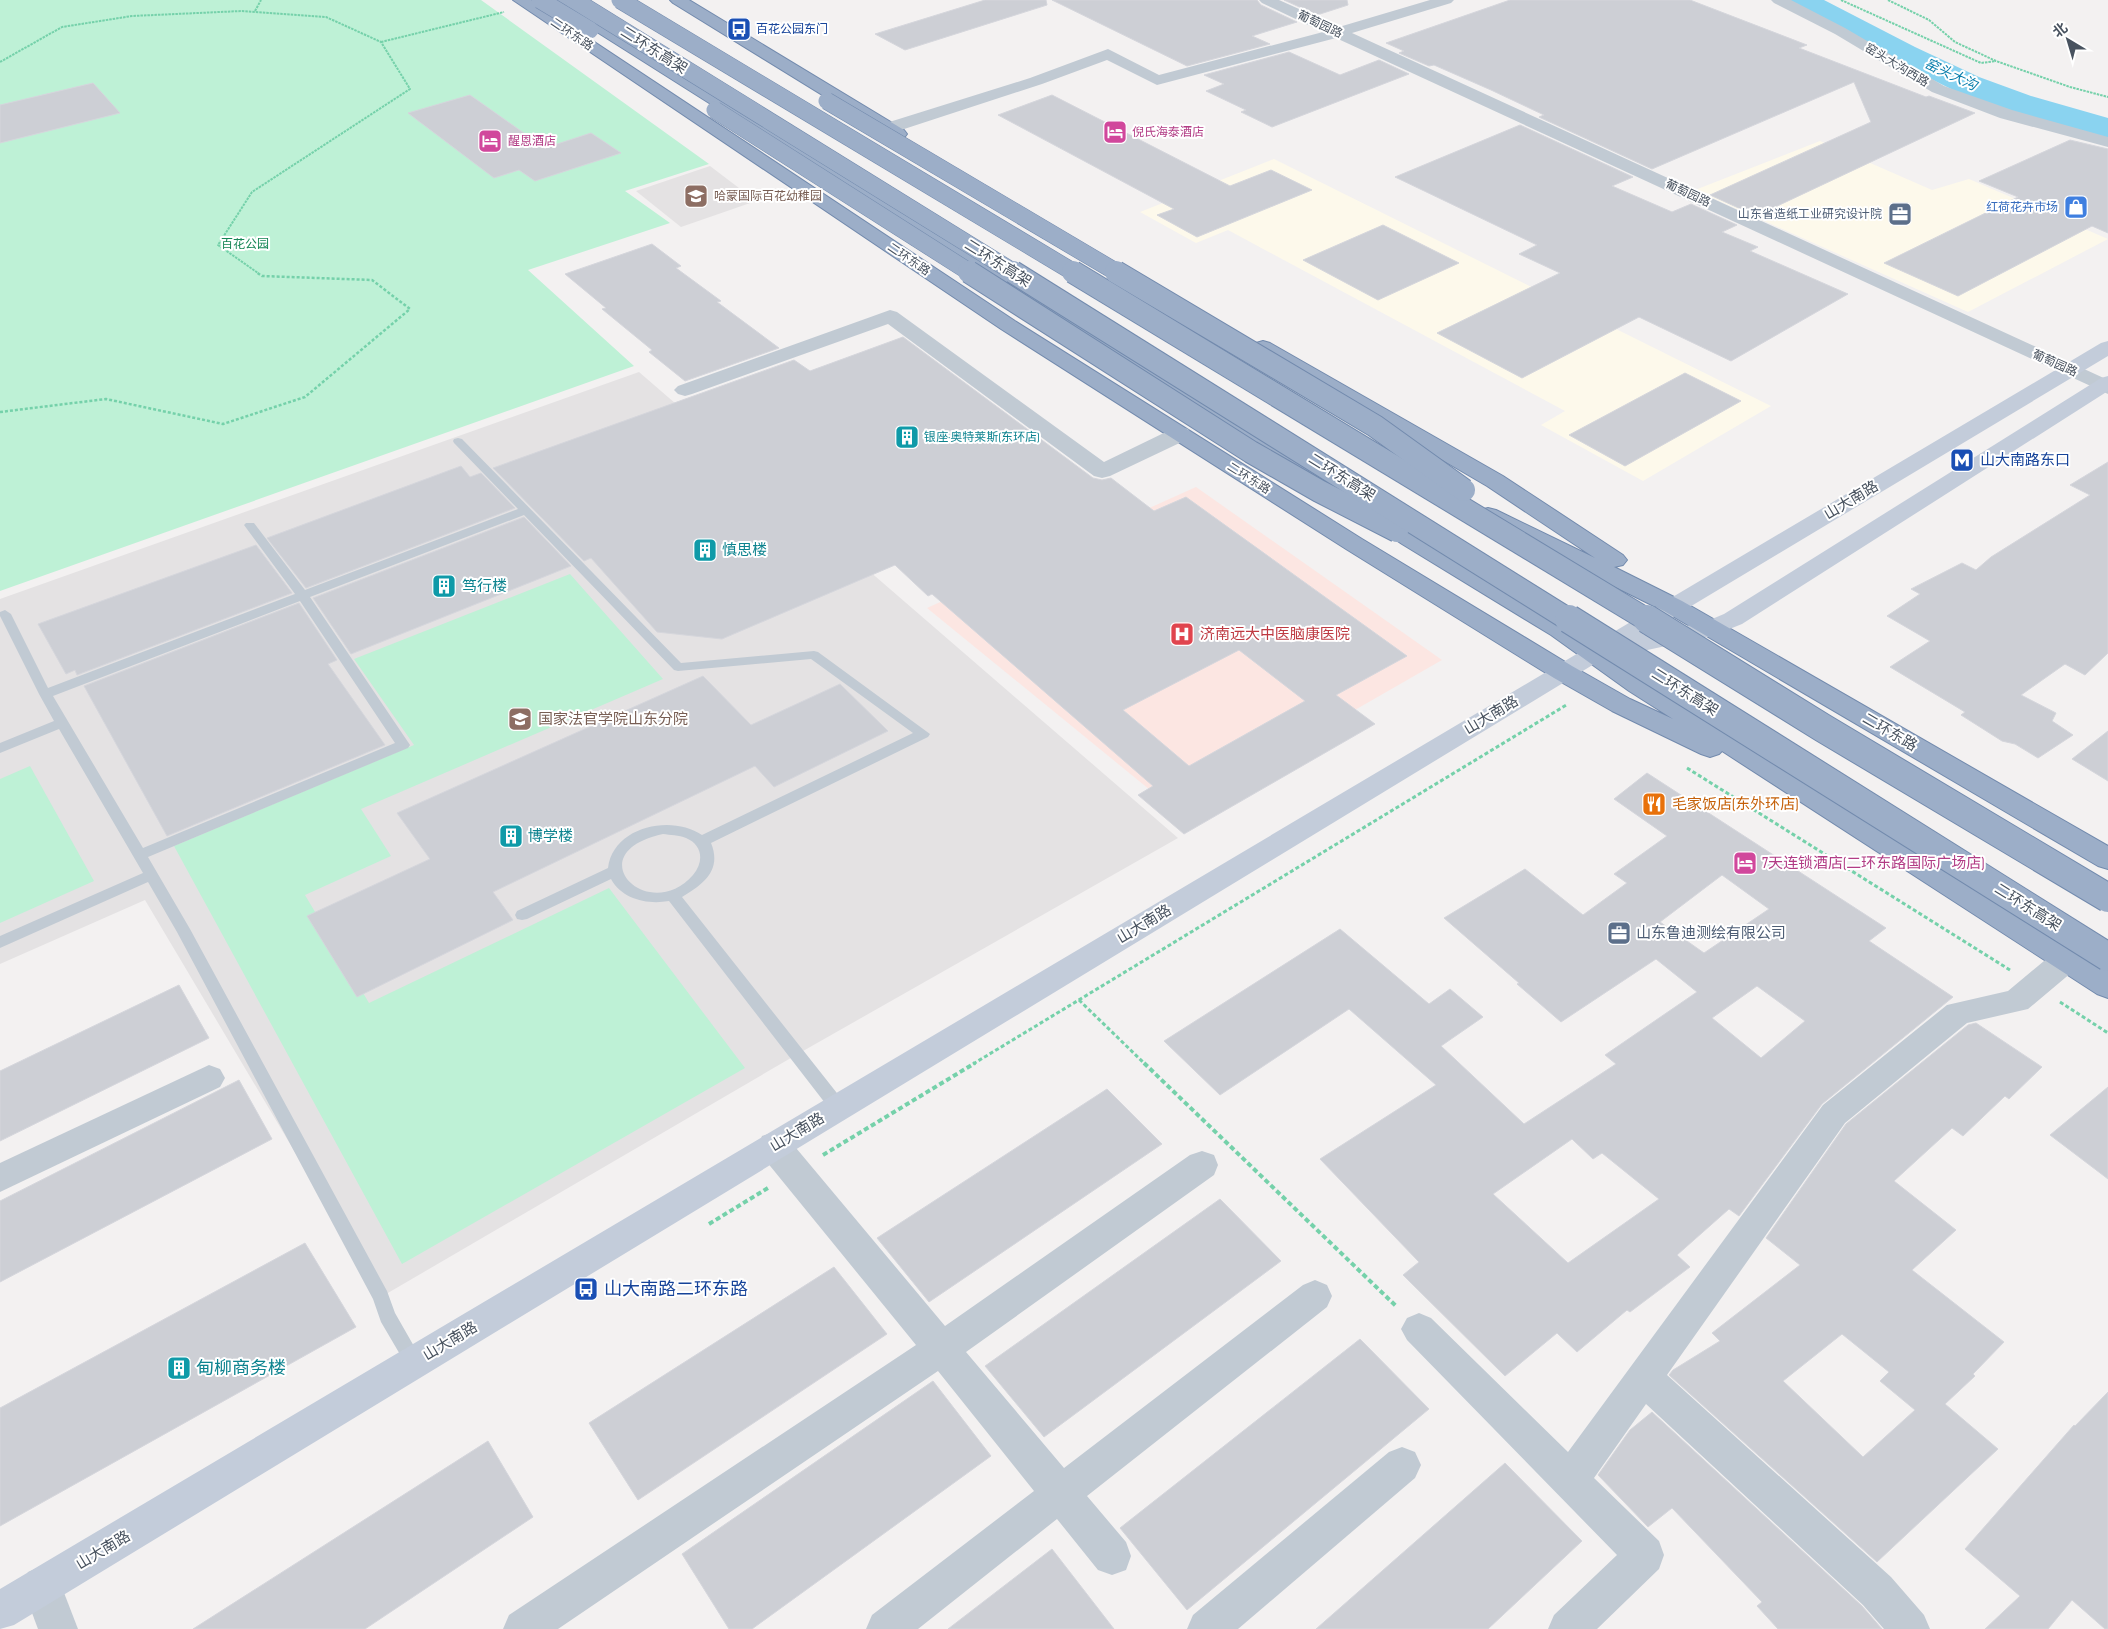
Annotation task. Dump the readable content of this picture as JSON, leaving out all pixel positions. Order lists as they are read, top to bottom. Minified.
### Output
{"streets":{"highway":["二环东路","二环东高架"],"main road":["山大南路"],"street":["葡萄园路","窑头大沟西路"]},"crossings":[["葡萄园路","山大南路"],["二环东路","二环东高架"],["二环东路","山大南路"],["二环东高架","山大南路"]],"water":["窑头大沟"],"parks":["百花公园"],"places":{"bus stop":["百花公园东门","山大南路二环东路"],"hotel":["倪氏海泰酒店","醒恩酒店","7天连锁酒店(二环东路国际广场店)"],"school or university":["哈蒙国际百花幼稚园","国家法官学院山东分院"],"shop":["红荷花卉市场"],"office":["山东省造纸工业研究设计院","山东鲁迪测绘有限公司"],"building":["银座·奥特莱斯(东环店)","慎思楼","笃行楼","博学楼","甸柳商务楼"],"metro station":["山大南路东口"],"hospital":["济南远大中医脑康医院"],"restaurant":["毛家饭店(东外环店)"]},"north":"top left"}
